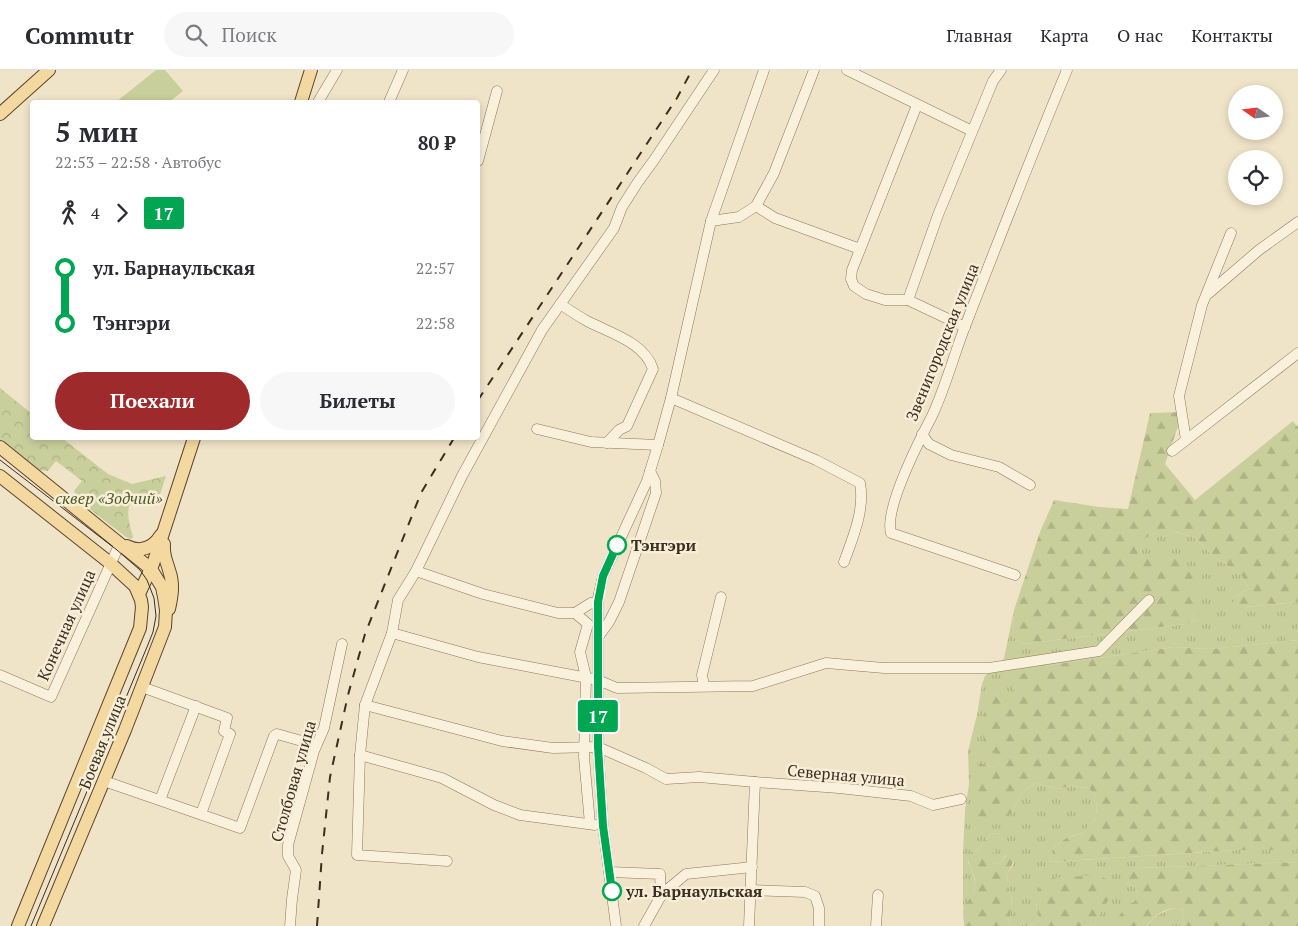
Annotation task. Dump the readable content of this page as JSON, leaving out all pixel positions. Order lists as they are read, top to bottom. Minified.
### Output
{"streets":{"main road":["Боевая улица"],"street":["Звенигородская улица","Конечная улица","Северная улица","Столбовая улица"]},"parks":["сквер «Зодчий»"],"places":["Тэнгэри","ул. Барнаульская"],"lines":["bus line 17"],"north":"left","page":{"header":"Commutr","search":"Поиск","nav":["Главная","Карта","О нас","Контакты"],"on_map":"17","heading":["5 мин","22:53 – 22:58 · Автобус","80 ₽"],"legs":["4","17"],"list":[{"name":"ул. Барнаульская","value":"22:57"},{"name":"Тэнгэри","value":"22:58"}],"buttons":["Поехали","Билеты"]}}
